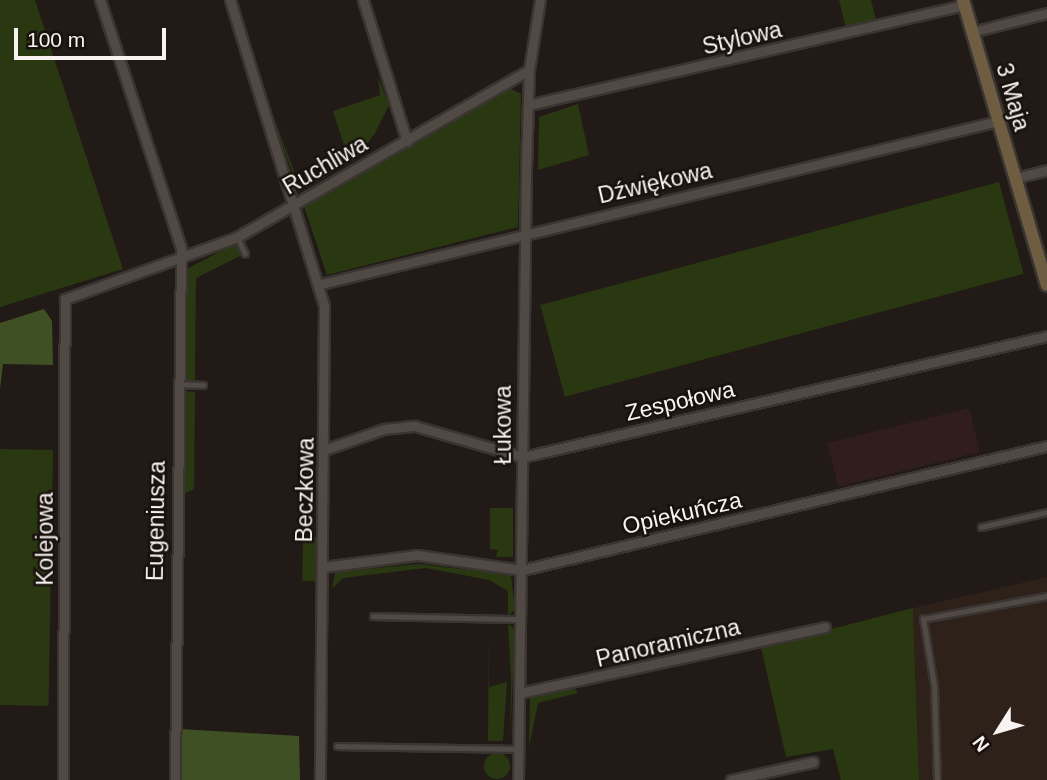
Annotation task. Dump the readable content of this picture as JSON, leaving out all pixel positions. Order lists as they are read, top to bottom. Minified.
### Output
{"streets":{"street":["Stylowa","3 Maja","Ruchliwa","Dźwiękowa","Zespołowa","Łukowa","Beczkowa","Opiekuńcza","Eugeniusza","Kolejowa","Panoramiczna"]},"crossings":[["Stylowa","3 Maja"],["Stylowa","Łukowa"],["3 Maja","Dźwiękowa"],["Ruchliwa","Łukowa"],["Ruchliwa","Beczkowa"],["Ruchliwa","Eugeniusza"],["Ruchliwa","Kolejowa"],["Dźwiękowa","Łukowa"],["Dźwiękowa","Beczkowa"],["Zespołowa","Łukowa"],["Zespołowa","Beczkowa"],["Łukowa","Opiekuńcza"],["Łukowa","Panoramiczna"],["Beczkowa","Opiekuńcza"]],"scale_bar":"100 m","north":"bottom left"}
